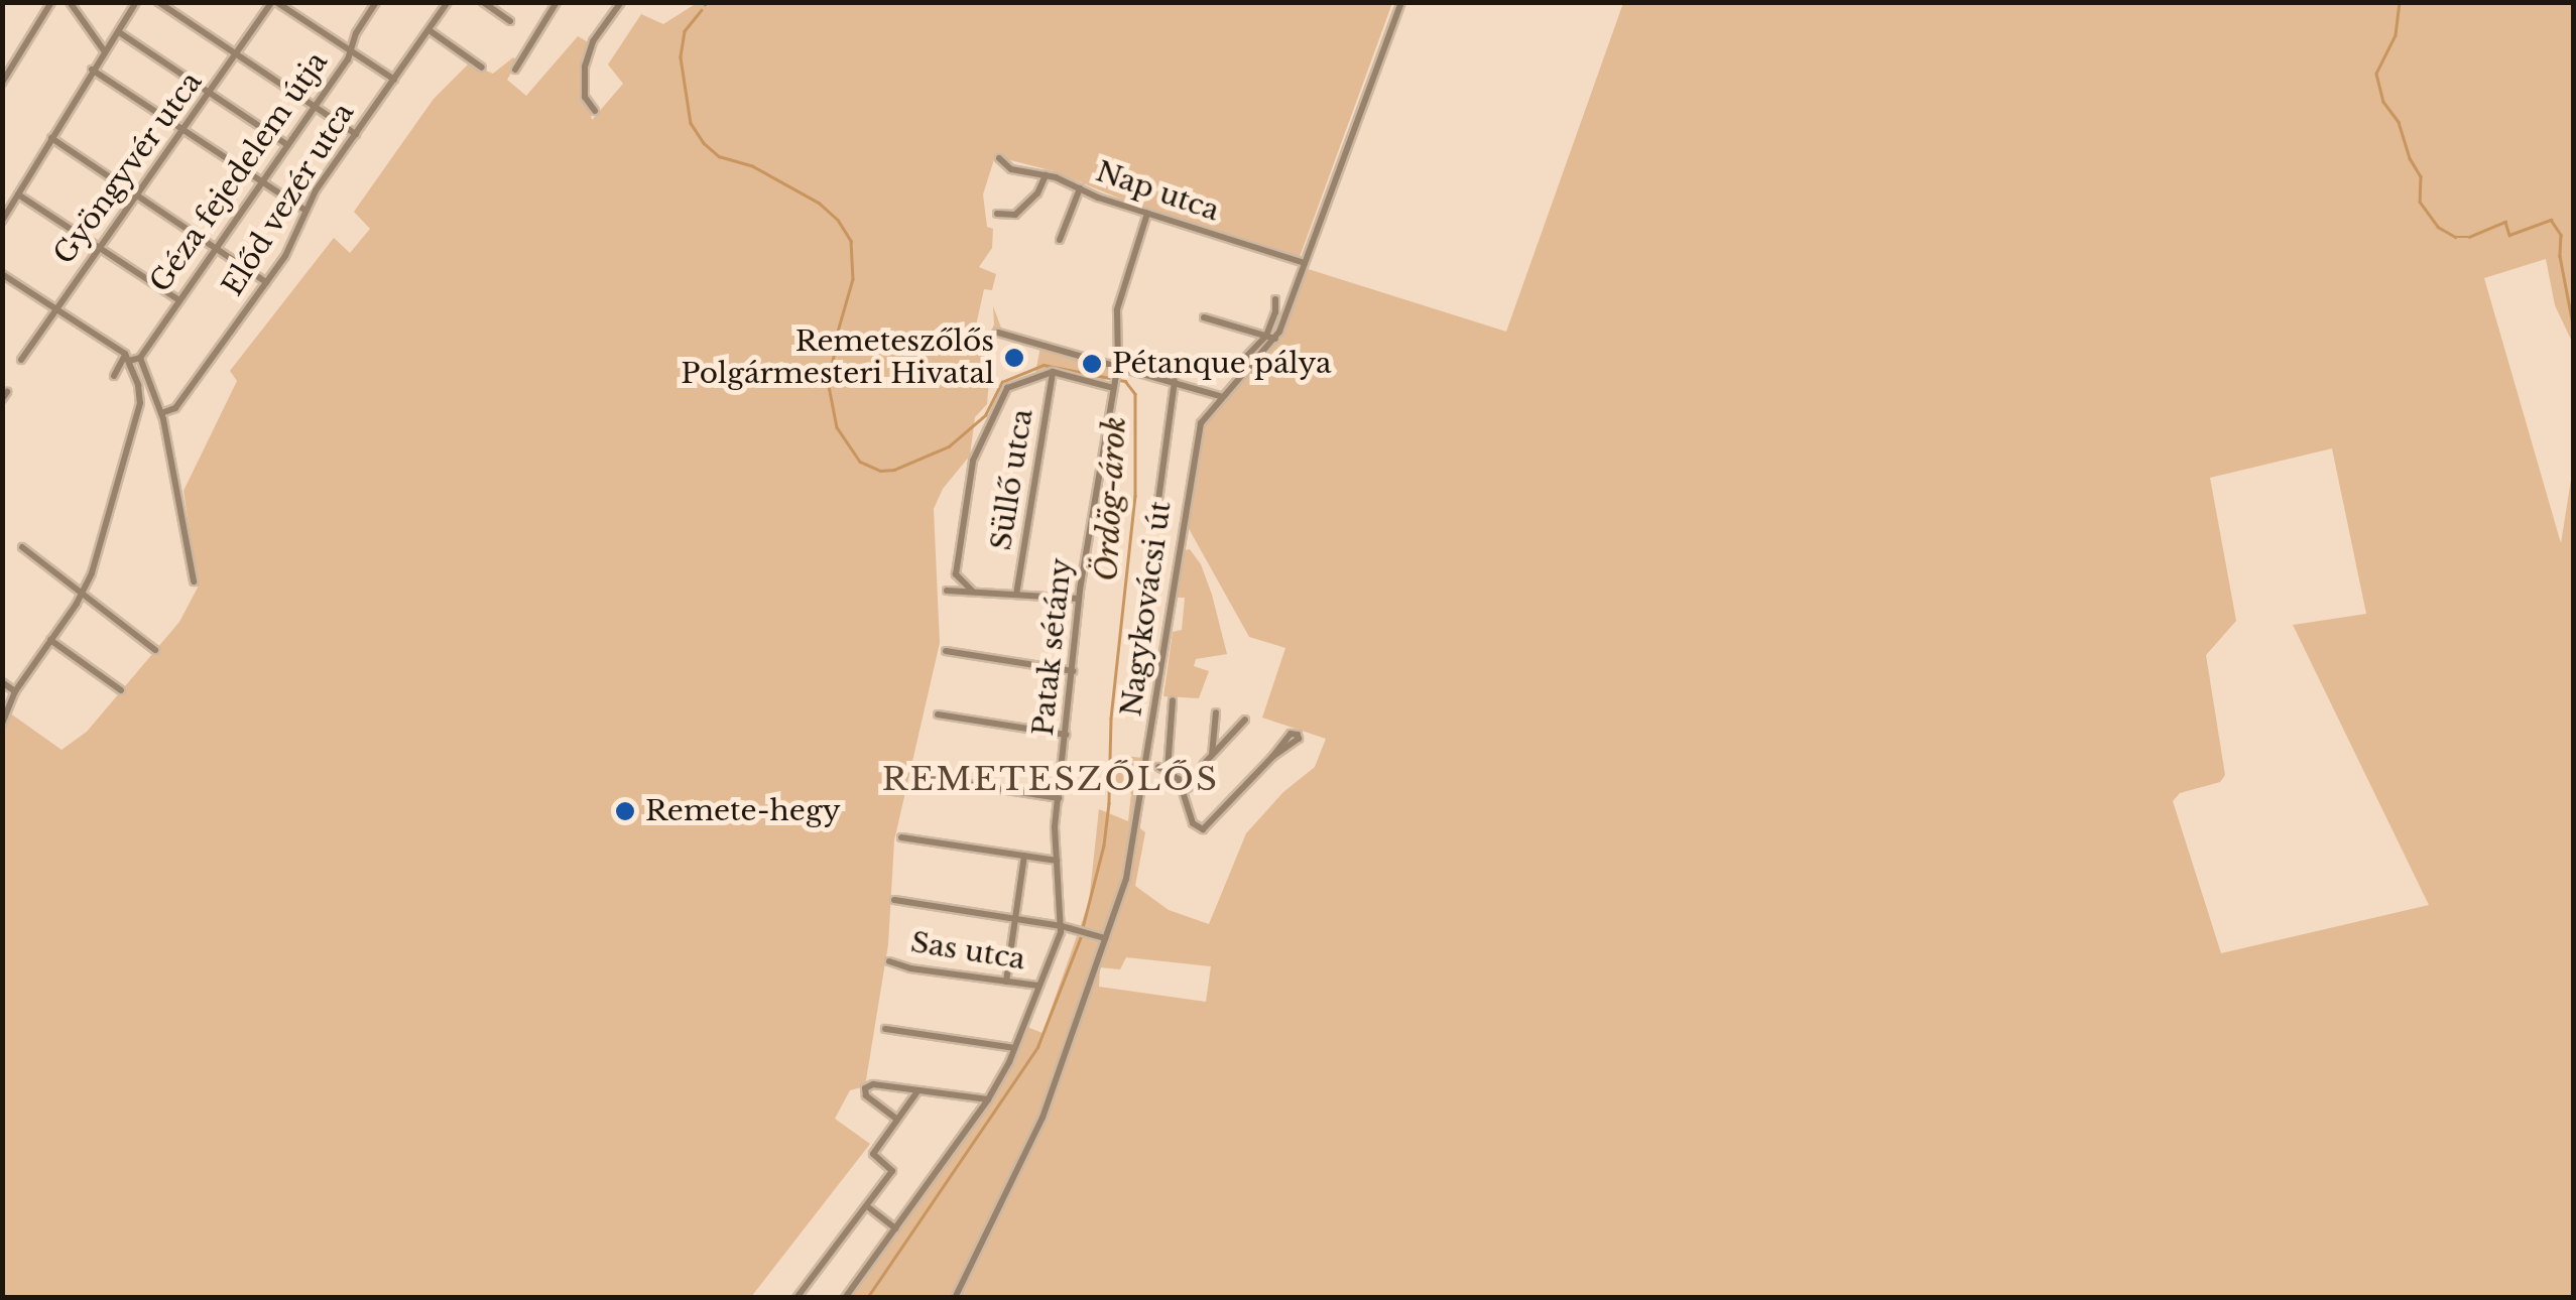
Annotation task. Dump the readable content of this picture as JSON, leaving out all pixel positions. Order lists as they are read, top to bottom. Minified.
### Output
{"streets":{"street":["Gyöngyvér utca","Géza fejedelem útja","Nap utca","Előd vezér utca","Süllő utca","Nagykovácsi út","Patak sétány","Sas utca"]},"crossings":[["Nap utca","Nagykovácsi út"],["Nap utca","Patak sétány"],["Patak sétány","Sas utca"]],"districts":["REMETESZŐLŐS"],"water":["Ördög-árok"],"places":["Remeteszőlős Polgármesteri Hivatal","Pétanque pálya","Remete-hegy"]}
